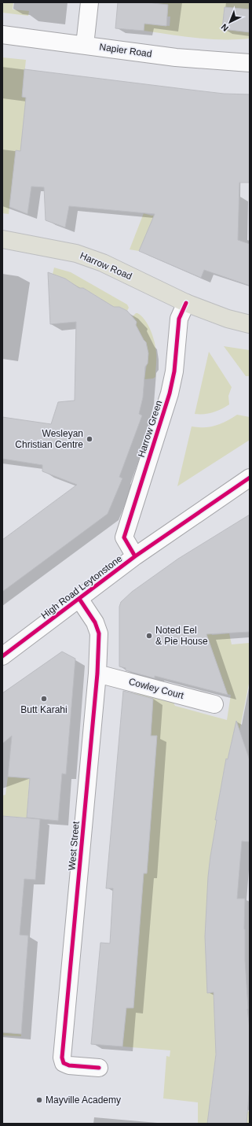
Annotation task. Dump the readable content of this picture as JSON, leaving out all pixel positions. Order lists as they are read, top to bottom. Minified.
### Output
{"streets":{"main road":["Harrow Road"],"street":["Napier Road","Harrow Green","High Road Leytonstone","Cowley Court","West Street"]},"crossings":[["Harrow Road","Harrow Green"],["Harrow Green","High Road Leytonstone"],["High Road Leytonstone","West Street"],["Cowley Court","West Street"]],"places":["Wesleyan Christian Centre","Noted Eel & Pie House","Butt Karahi","Mayville Academy"],"north":"bottom left"}
